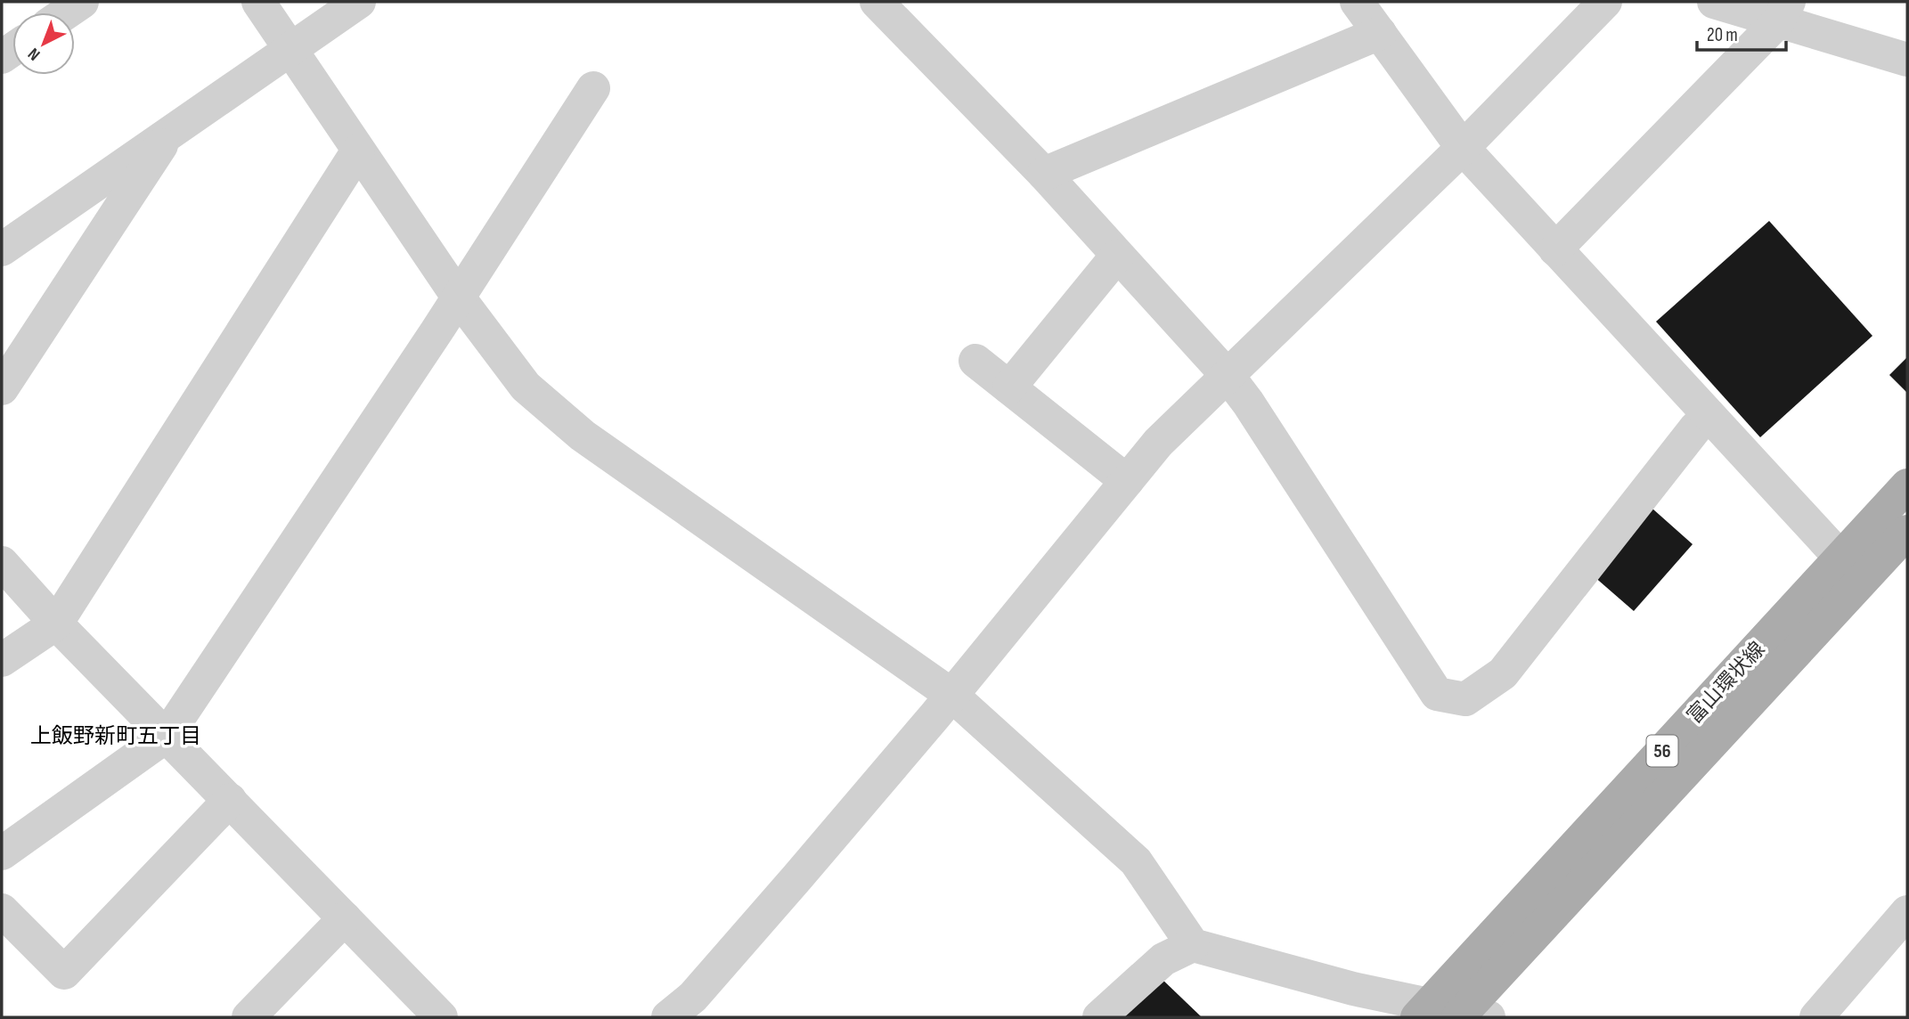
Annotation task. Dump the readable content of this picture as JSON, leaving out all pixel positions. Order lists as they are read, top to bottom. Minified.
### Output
{"streets":{"main road":["富山環状線","56"]},"districts":["上飯野新町五丁目"],"scale_bar":"20 m","north":"bottom left"}
